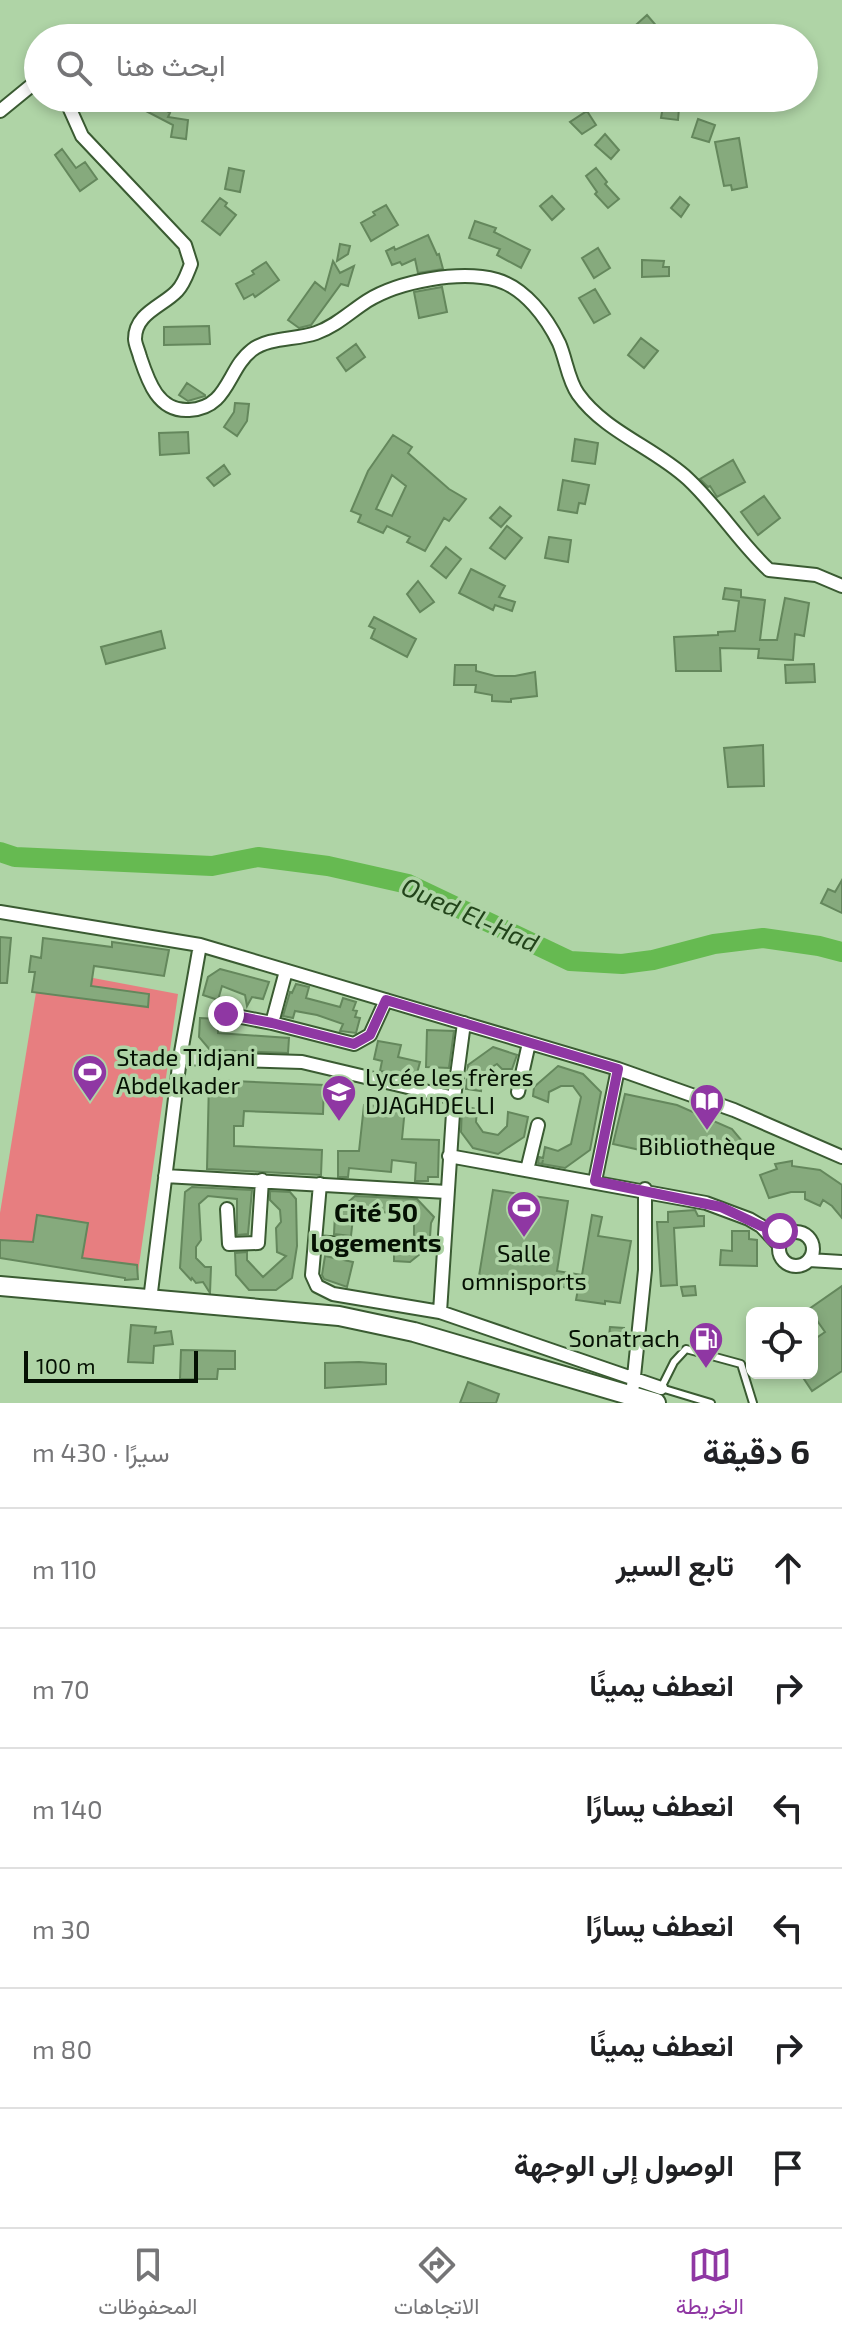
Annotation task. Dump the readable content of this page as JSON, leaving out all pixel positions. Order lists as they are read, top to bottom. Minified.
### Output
{"districts":["Cité 50 logements"],"water":["Oued El-Had"],"places":{"sports":["Stade Tidjani Abdelkader","Salle omnisports"],"school or university":["Lycée les frères DJAGHDELLI"],"library":["Bibliothèque"],"fuel station":["Sonatrach"]},"scale_bar":"100 m","page":{"search":"ابحث هنا","scale":"100 m","heading":["6 دقيقة","سيرًا · 430 m"],"list":[["تابع السير","110 m"],["انعطف يمينًا","70 m"],["انعطف يسارًا","140 m"],["انعطف يسارًا","30 m"],["انعطف يمينًا","80 m"],"الوصول إلى الوجهة"],"nav":["الخريطة","الاتجاهات","المحفوظات"]}}
